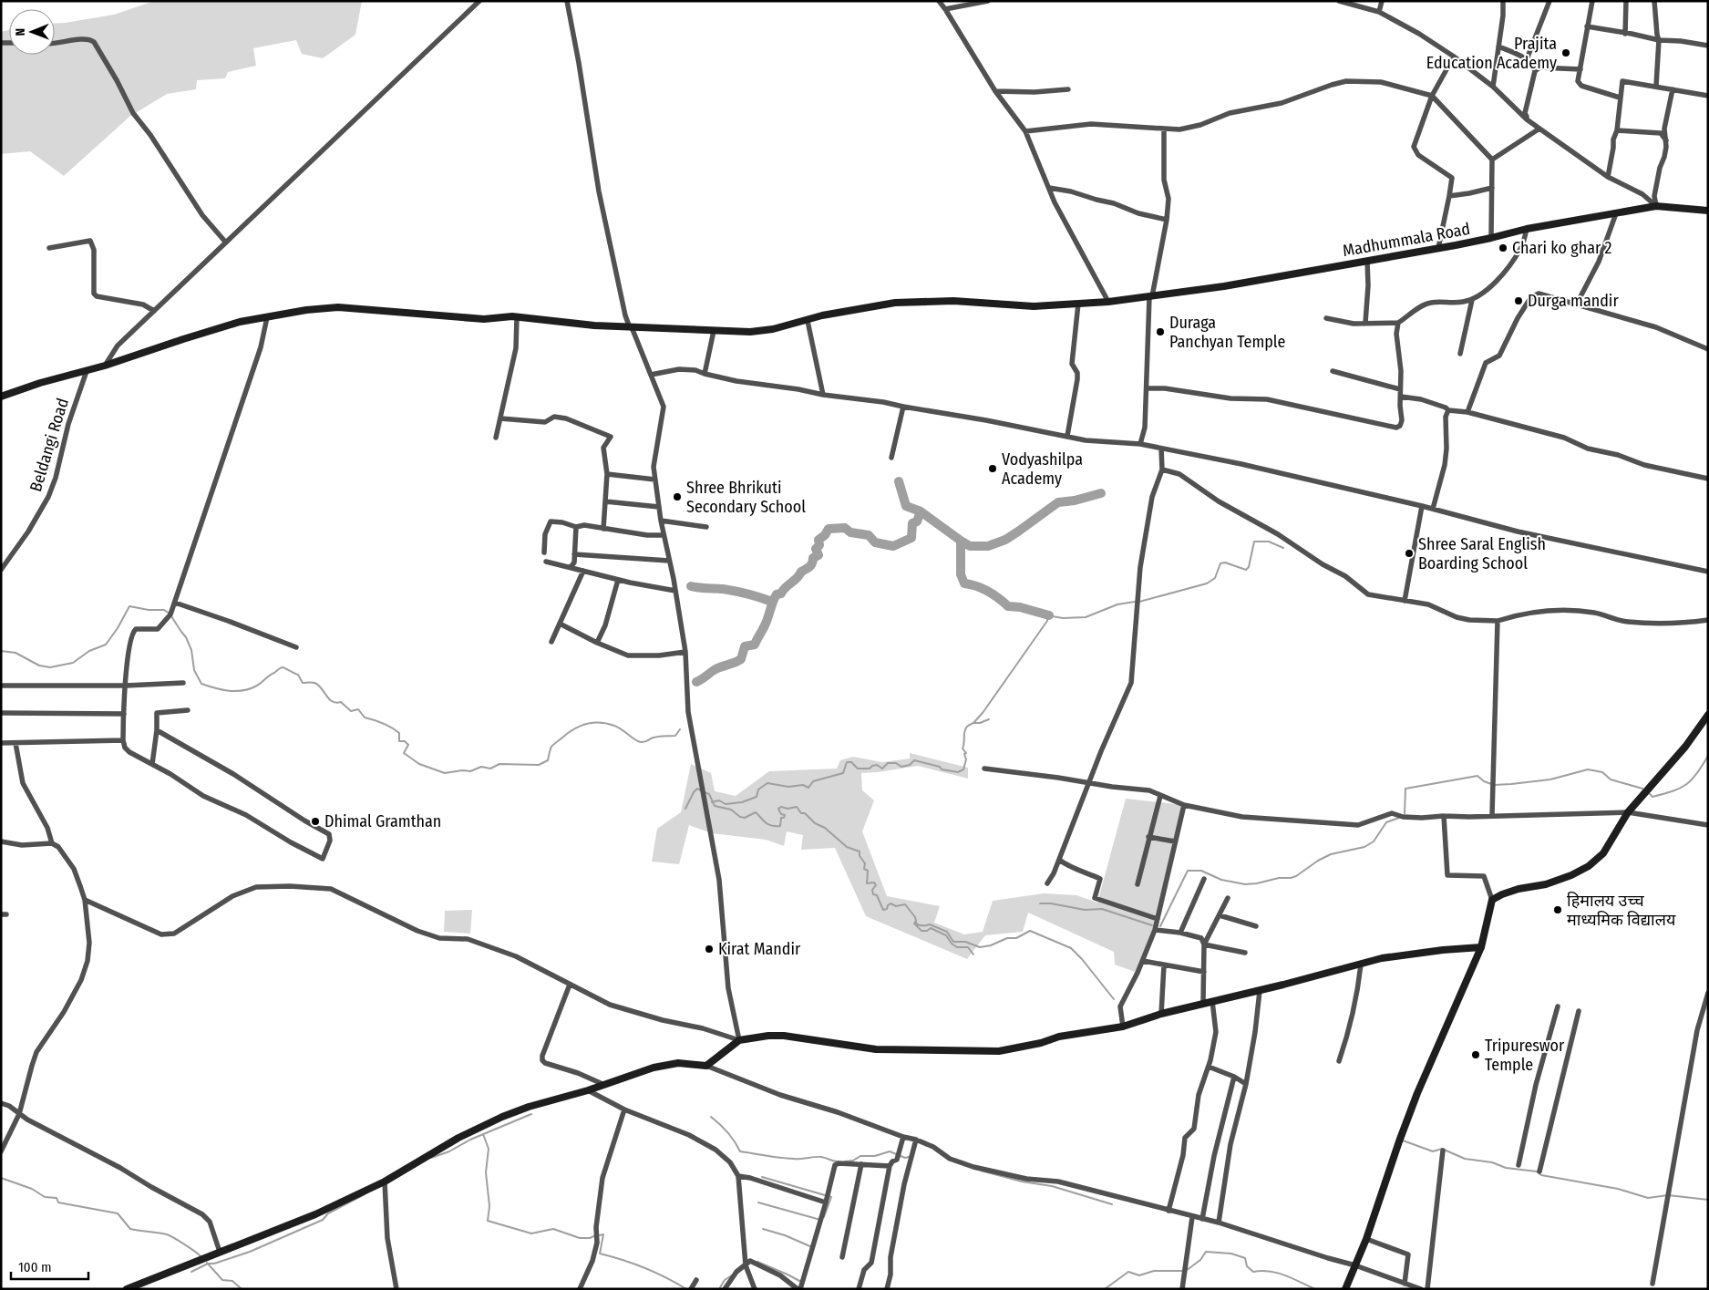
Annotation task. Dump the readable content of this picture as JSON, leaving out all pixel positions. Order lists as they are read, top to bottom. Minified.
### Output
{"streets":{"street":["Madhummala Road","Beldangi Road"]},"crossings":[["Madhummala Road","Beldangi Road"]],"places":["Prajita Education Academy","Chari ko ghar 2","Durga mandir","Duraga Panchyan Temple","Vodyashilpa Academy","Shree Bhrikuti Secondary School","Shree Saral English Boarding School","Dhimal Gramthan","हिमालय उच्च माध्यमिक विद्यालय","Kirat Mandir","Tripureswor Temple"],"scale_bar":"100 m","north":"left"}
